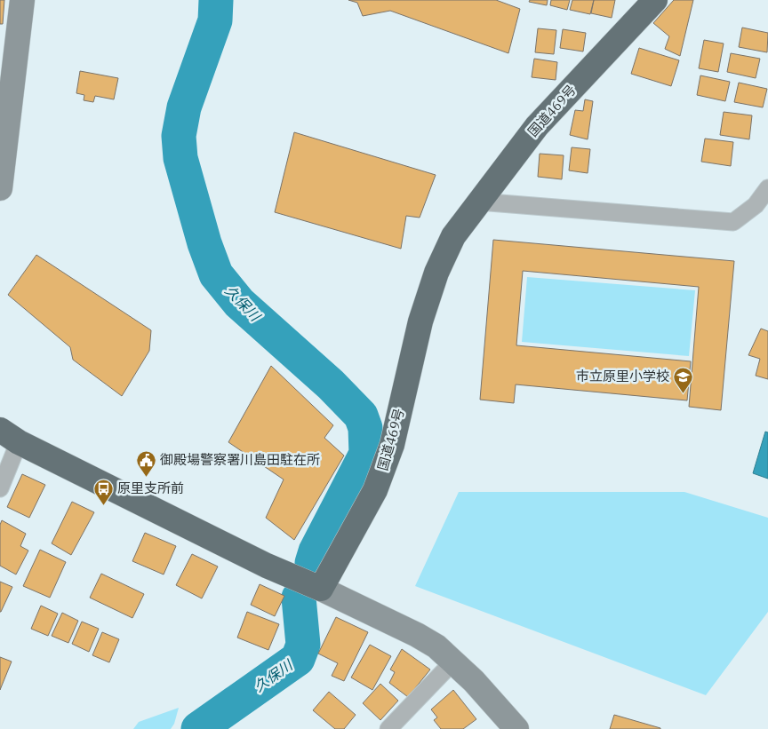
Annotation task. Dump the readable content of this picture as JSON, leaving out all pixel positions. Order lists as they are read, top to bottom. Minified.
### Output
{"streets":{"highway":["国道469号"]},"water":["久保川"],"places":{"school or university":["市立原里小学校"],"public building":["御殿場警察署川島田駐在所"],"bus stop":["原里支所前"]}}
